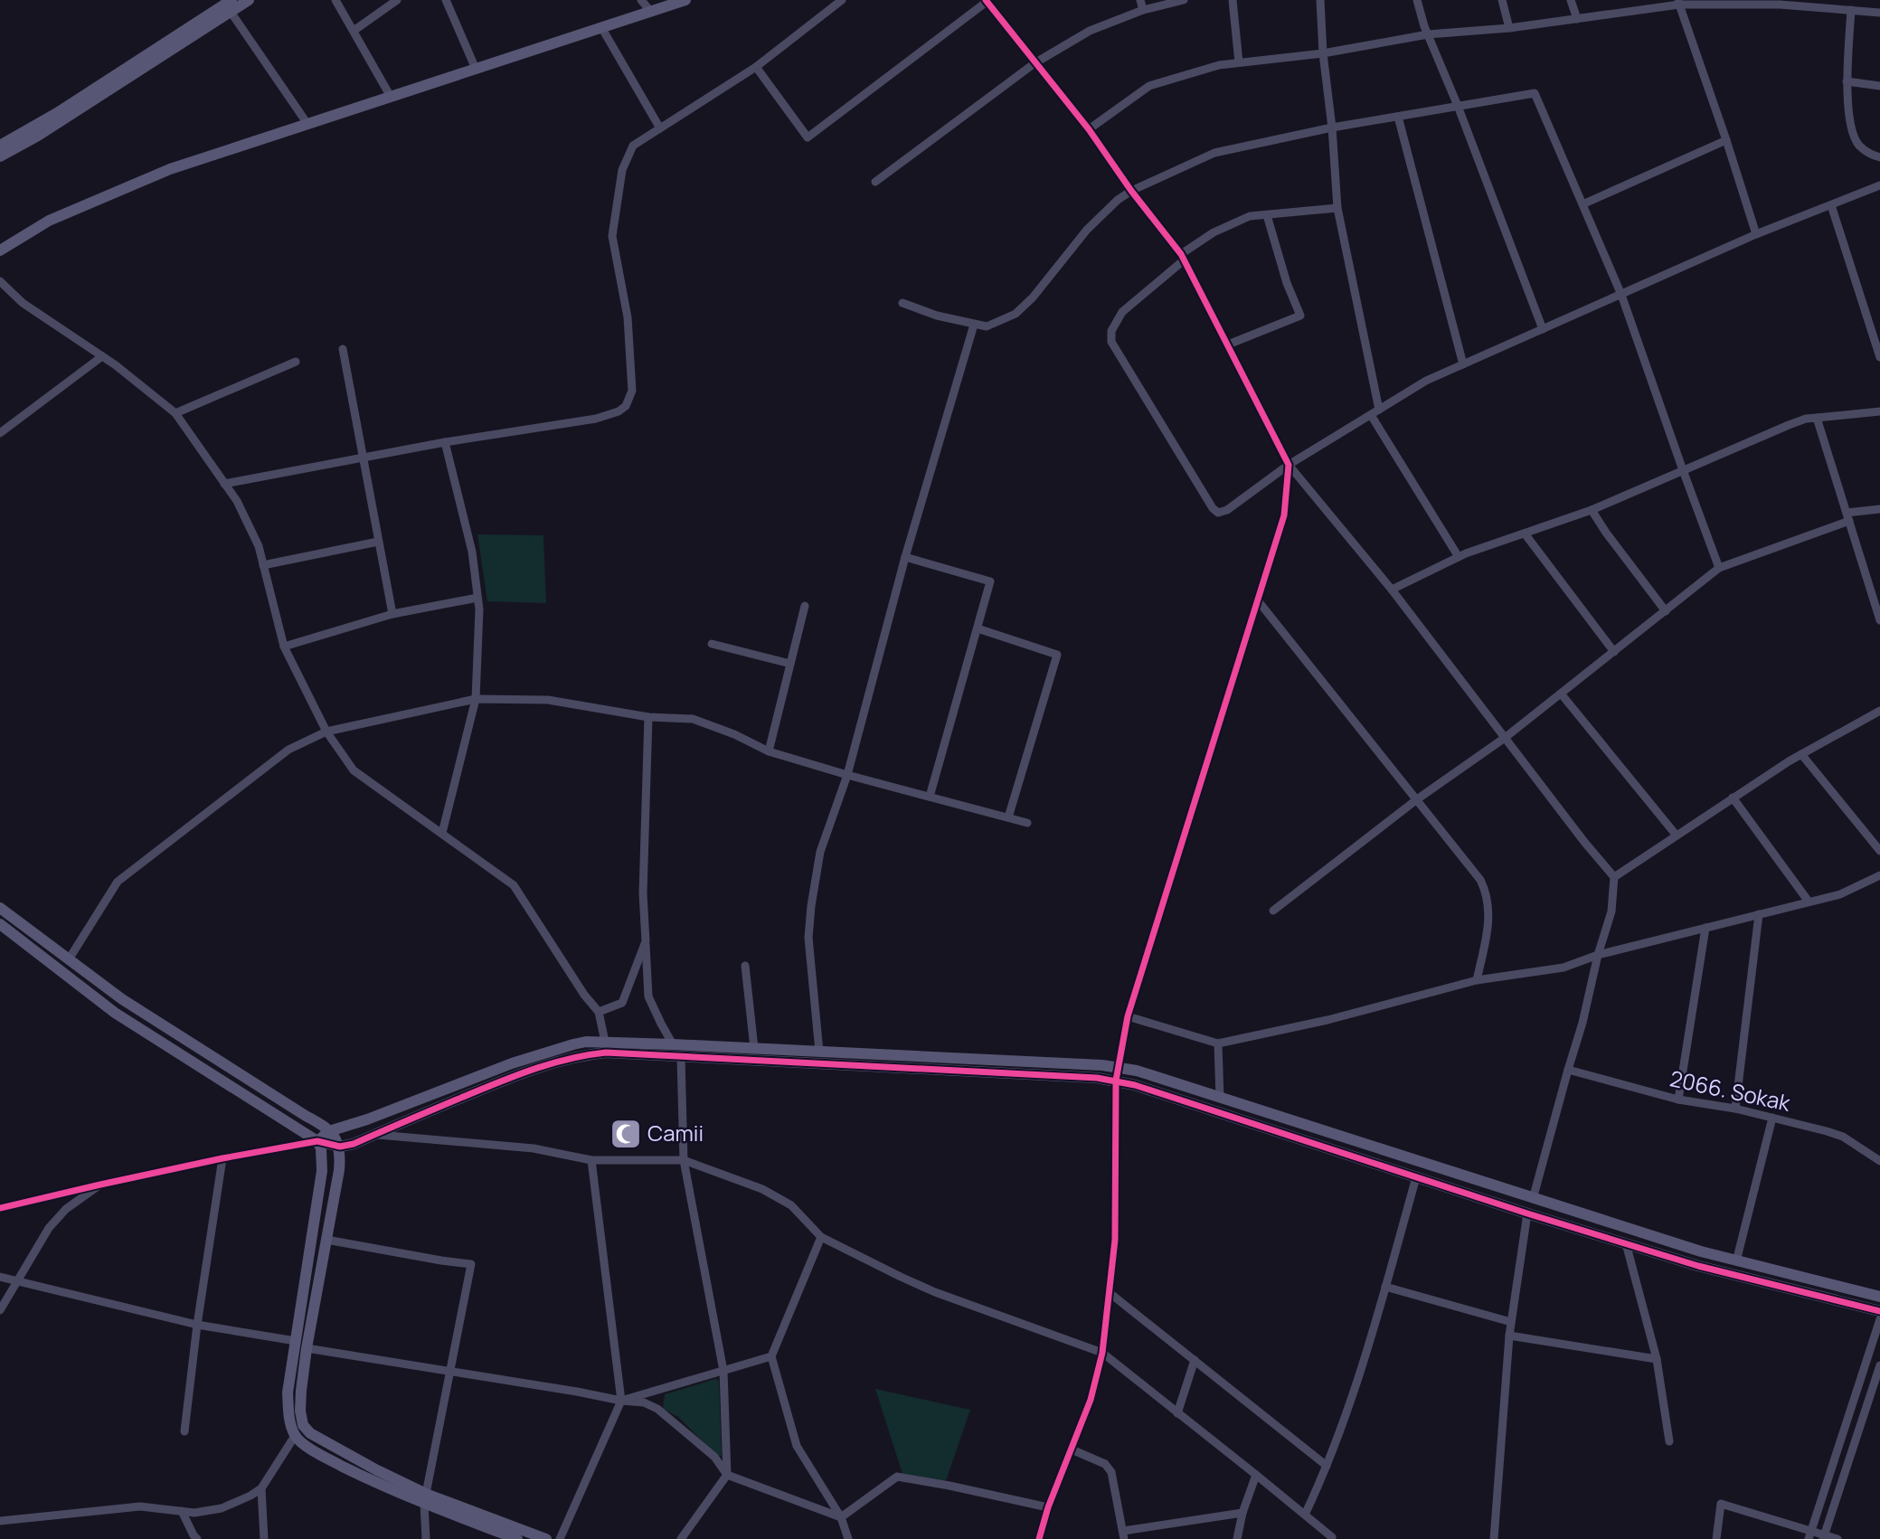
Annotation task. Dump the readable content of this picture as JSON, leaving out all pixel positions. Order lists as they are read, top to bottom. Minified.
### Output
{"streets":{"street":["2066. Sokak"]},"places":{"mosque":["Camii"]}}
